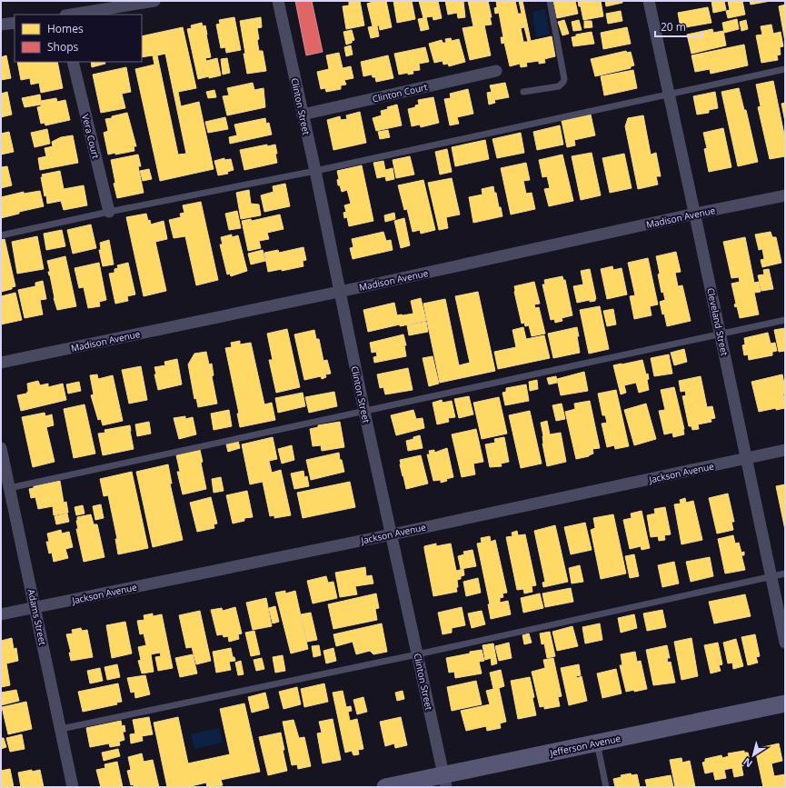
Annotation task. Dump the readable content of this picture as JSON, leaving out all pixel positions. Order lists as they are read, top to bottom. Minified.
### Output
{"streets":{"main road":["Jefferson Avenue"],"street":["Clinton Court","Clinton Street","Vera Court","Madison Avenue","Cleveland Street","Jackson Avenue","Adams Street"]},"crossings":[["Clinton Court","Clinton Street"],["Clinton Street","Madison Avenue"],["Clinton Street","Jackson Avenue"],["Clinton Street","Jefferson Avenue"],["Madison Avenue","Cleveland Street"],["Cleveland Street","Jackson Avenue"],["Jackson Avenue","Adams Street"]],"legend":["Homes","Shops"],"scale_bar":"20 m","north":"bottom left"}
